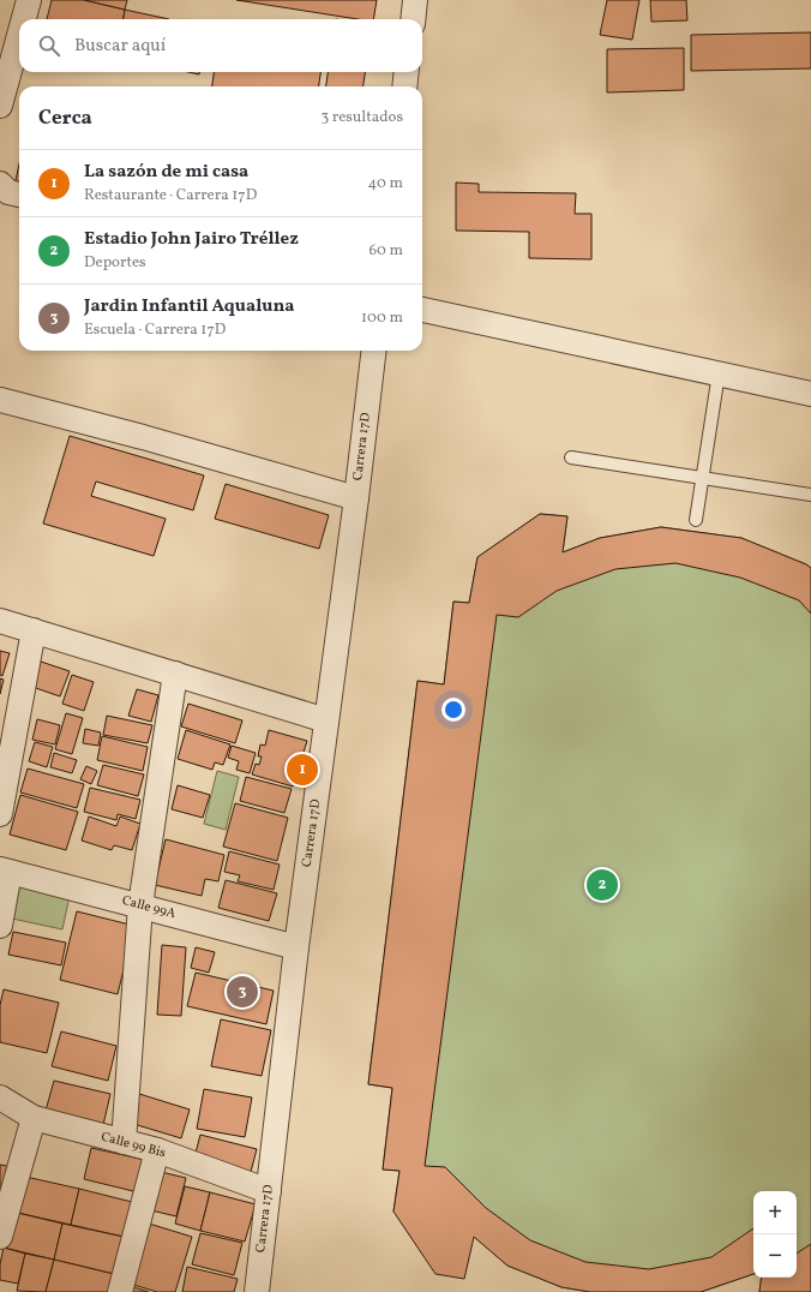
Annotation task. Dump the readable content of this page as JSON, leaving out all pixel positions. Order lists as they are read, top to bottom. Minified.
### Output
{"streets":{"street":["Carrera 17D","Calle 99A","Calle 99 Bis"]},"crossings":[["Carrera 17D","Calle 99A"],["Carrera 17D","Calle 99 Bis"]],"page":{"search":"Buscar aquí","heading":["Cerca","3 resultados"],"list":[{"mark":"1","name":"La sazón de mi casa","note":"Restaurante · Carrera 17D","value":"40 m"},{"mark":"2","name":"Estadio John Jairo Tréllez","note":"Deportes","value":"60 m"},{"mark":"3","name":"Jardin Infantil Aqualuna","note":"Escuela · Carrera 17D","value":"100 m"}],"pins":["1","2","3"],"map_buttons":["+","−"]}}
